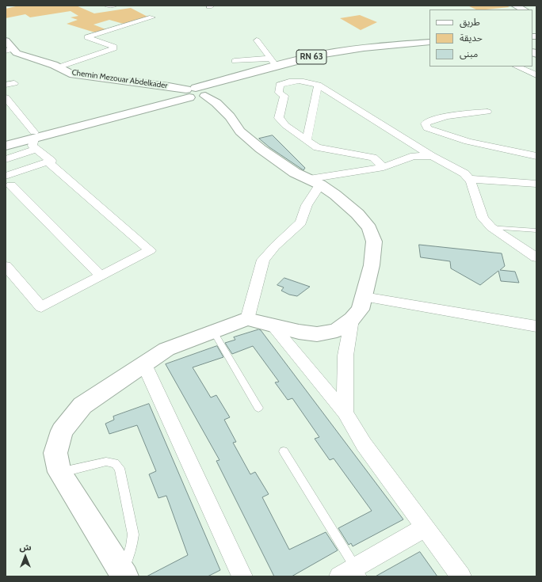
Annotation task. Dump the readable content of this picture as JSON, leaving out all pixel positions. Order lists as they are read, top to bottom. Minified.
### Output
{"streets":{"main road":["RN 63","Chemin Mezouar Abdelkader"]},"crossings":[["RN 63","Chemin Mezouar Abdelkader"]],"legend":["طريق","حديقة","مبنى"],"north":"top"}
